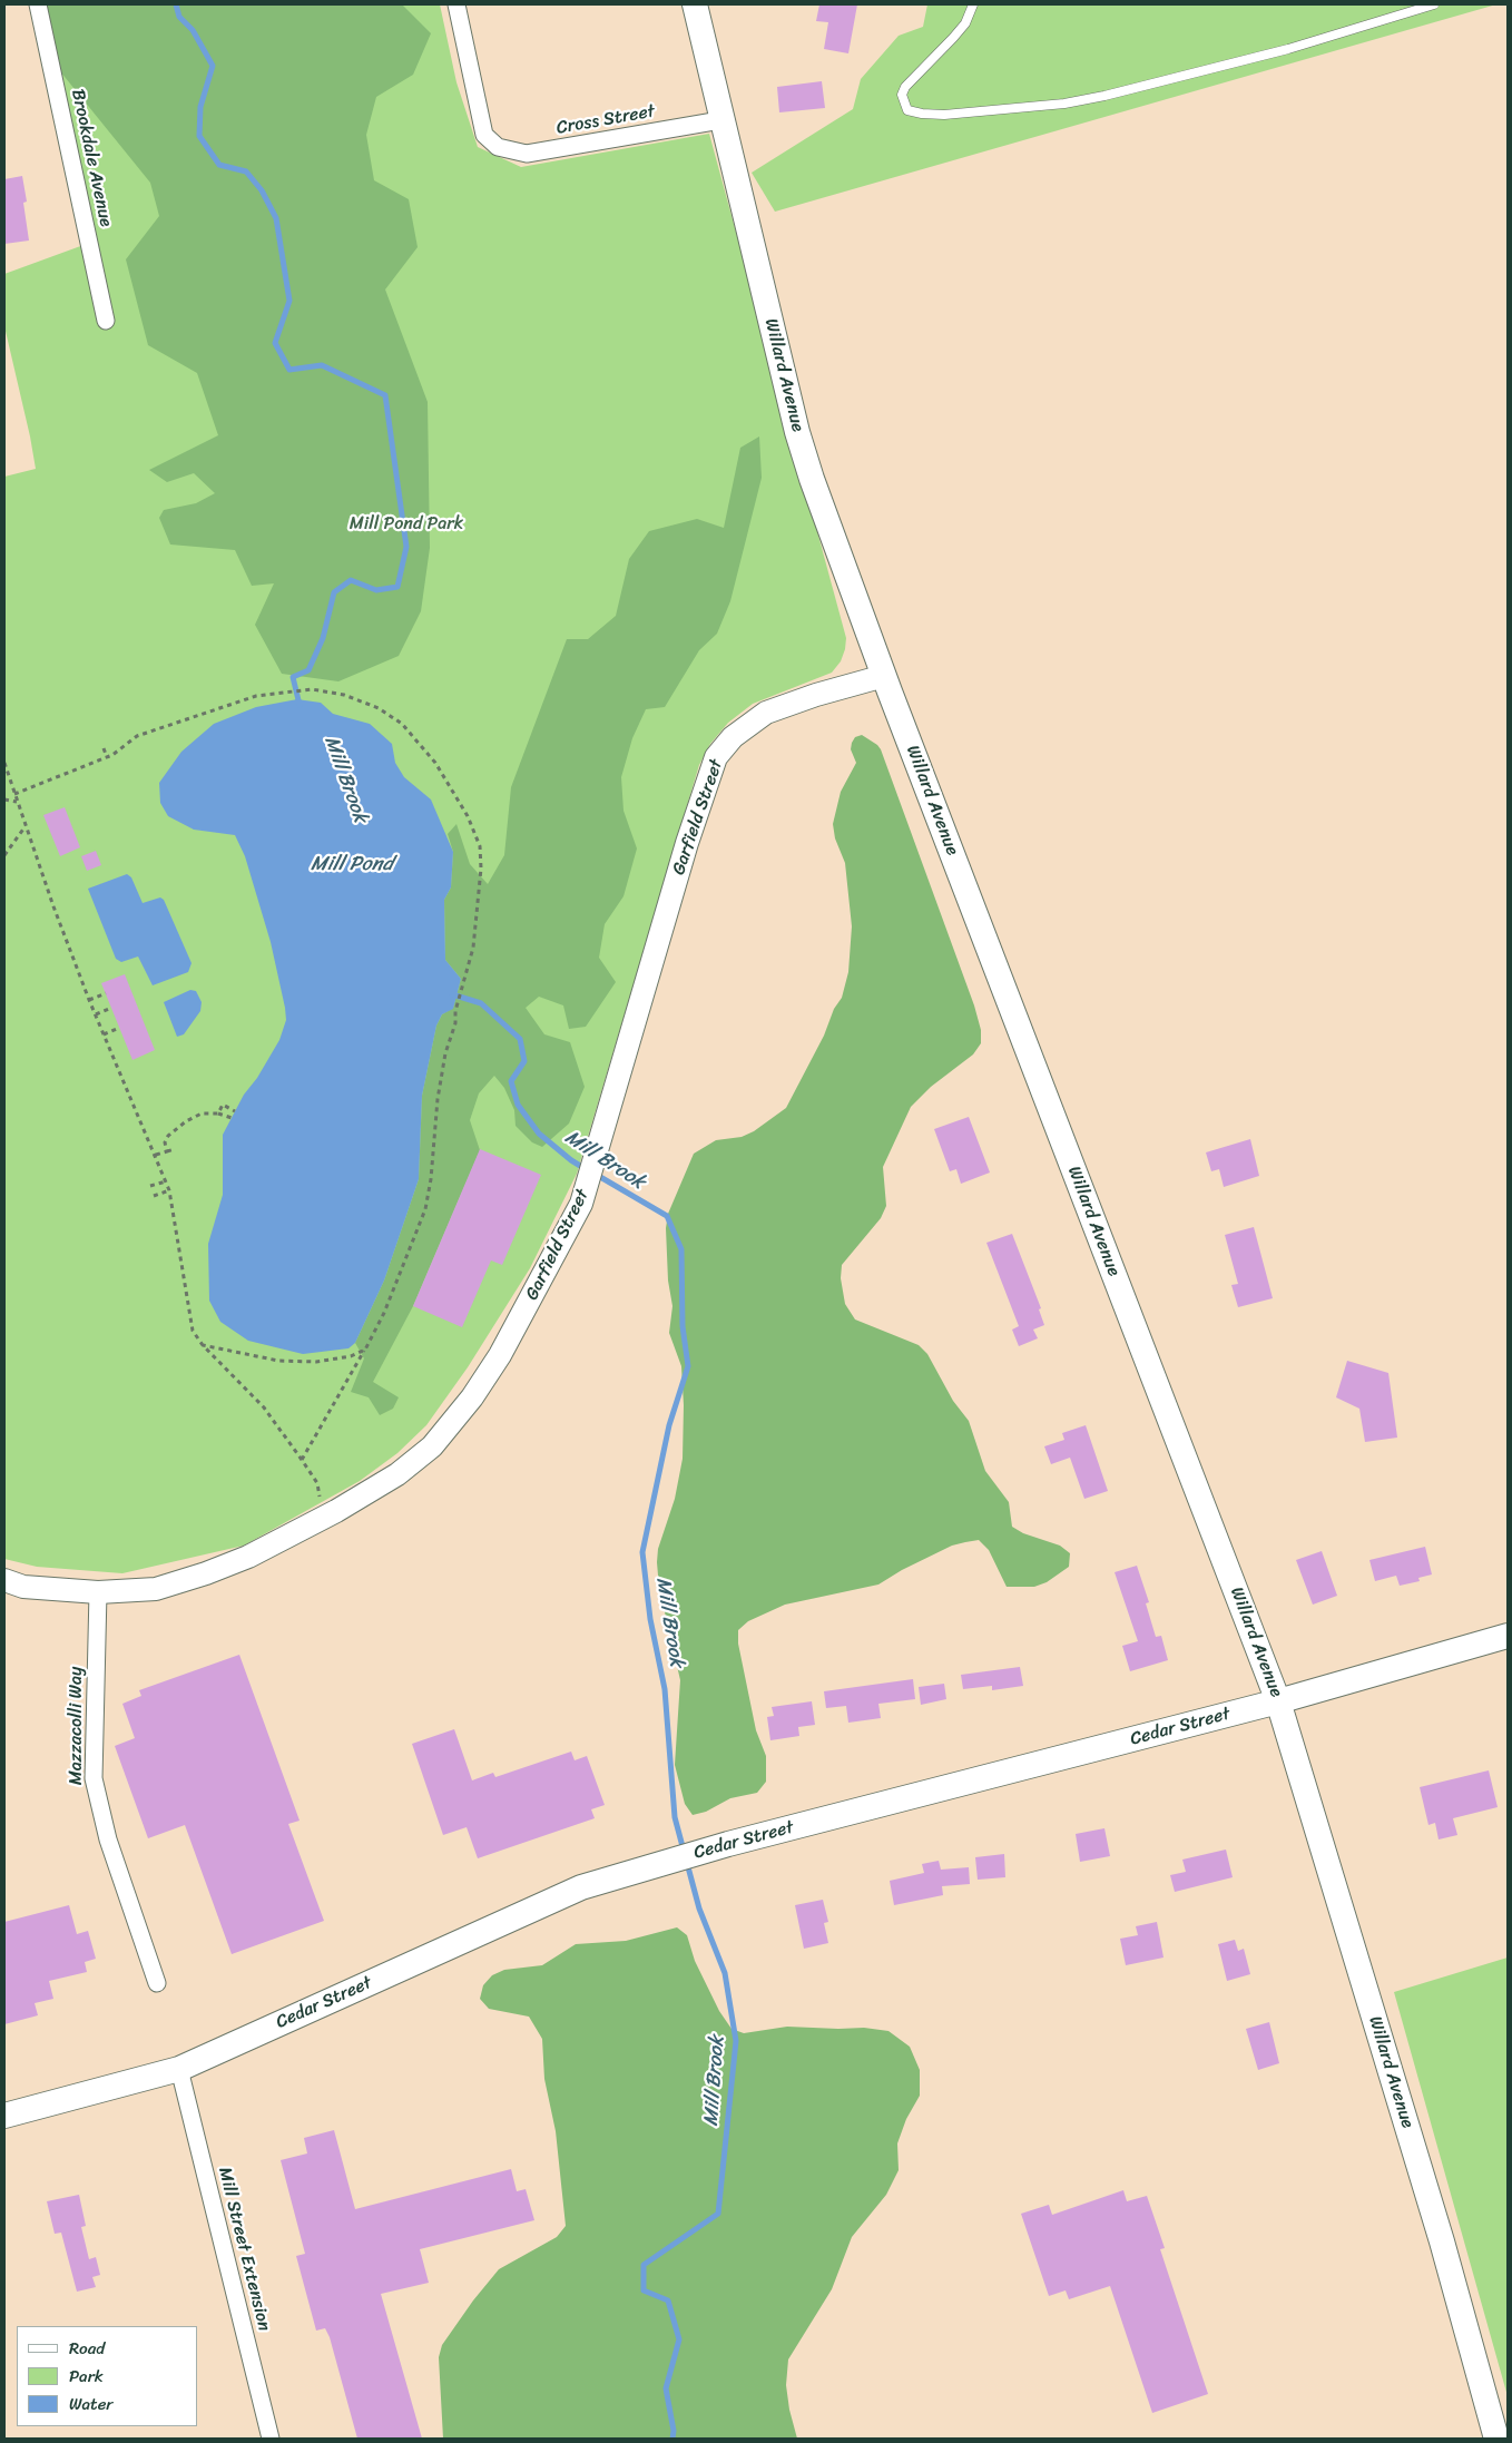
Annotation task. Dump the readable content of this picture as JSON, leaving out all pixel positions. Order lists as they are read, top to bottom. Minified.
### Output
{"streets":{"main road":["Willard Avenue","Cedar Street"],"street":["Cross Street","Brookdale Avenue","Garfield Street","Mazzacolli Way","Mill Street Extension"]},"crossings":[["Cross Street","Willard Avenue"],["Willard Avenue","Garfield Street"],["Willard Avenue","Cedar Street"],["Garfield Street","Mazzacolli Way"],["Cedar Street","Mill Street Extension"]],"water":["Mill Brook","Mill Pond"],"parks":["Mill Pond Park"],"legend":["Road","Park","Water"]}
